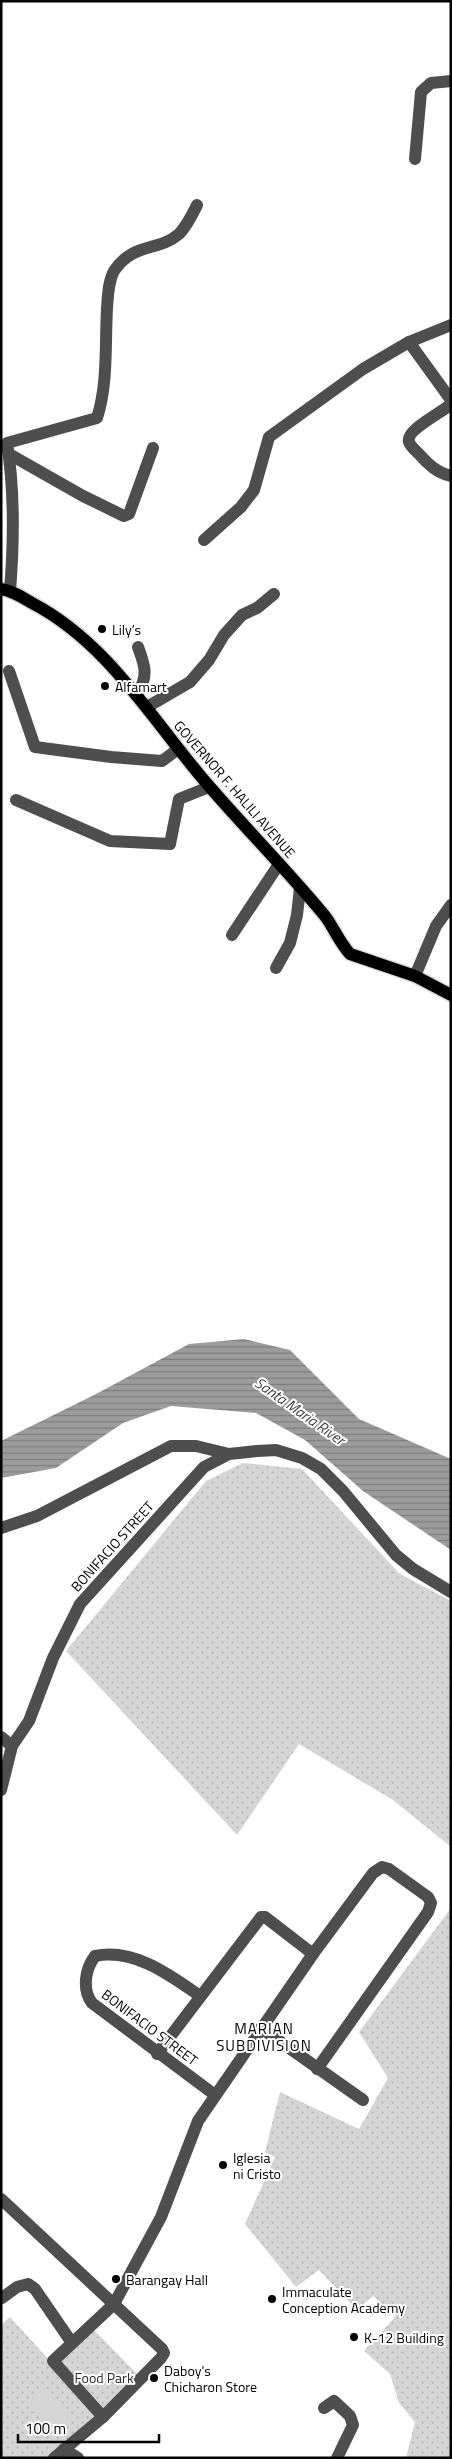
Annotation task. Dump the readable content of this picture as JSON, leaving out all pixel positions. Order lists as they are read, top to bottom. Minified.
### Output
{"streets":{"main road":["GOVERNOR F. HALILI AVENUE"],"street":["BONIFACIO STREET"]},"districts":["MARIAN SUBDIVISION"],"water":["Santa Maria River"],"parks":["Food Park"],"places":["Lily’s","Alfamart","Iglesia ni Cristo","Barangay Hall","Immaculate Conception Academy","K-12 Building","Daboy's Chicharon Store"],"scale_bar":"100 m"}
